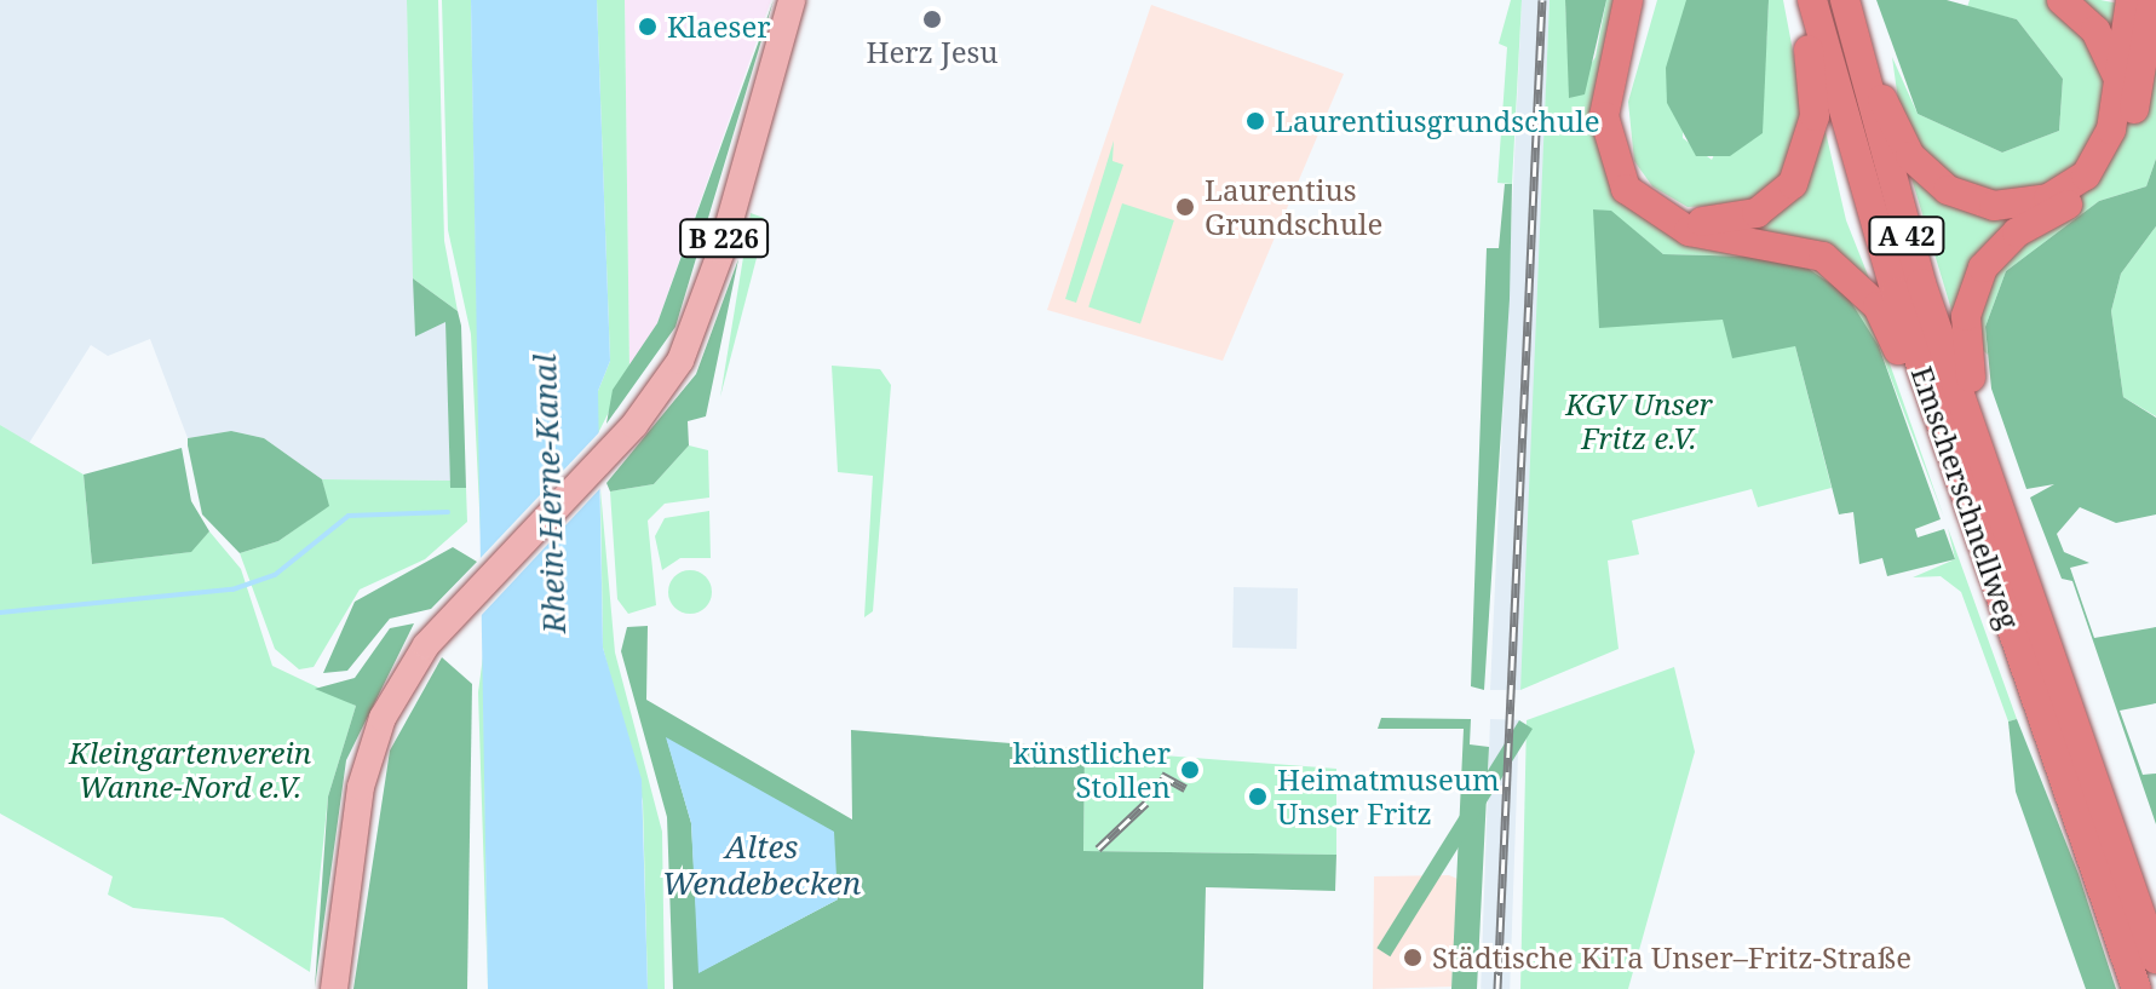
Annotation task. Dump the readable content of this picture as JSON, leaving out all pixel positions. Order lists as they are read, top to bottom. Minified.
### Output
{"streets":{"highway":["A 42","Emscherschnellweg"],"main road":["B 226"]},"water":["Rhein-Herne-Kanal","Altes Wendebecken"],"parks":["KGV Unser Fritz e.V.","Kleingartenverein Wanne-Nord e.V."],"places":["Herz Jesu","Klaeser","Laurentiusgrundschule","Laurentius Grundschule","künstlicher Stollen","Heimatmuseum Unser Fritz","Städtische KiTa Unser–Fritz-Straße"]}
